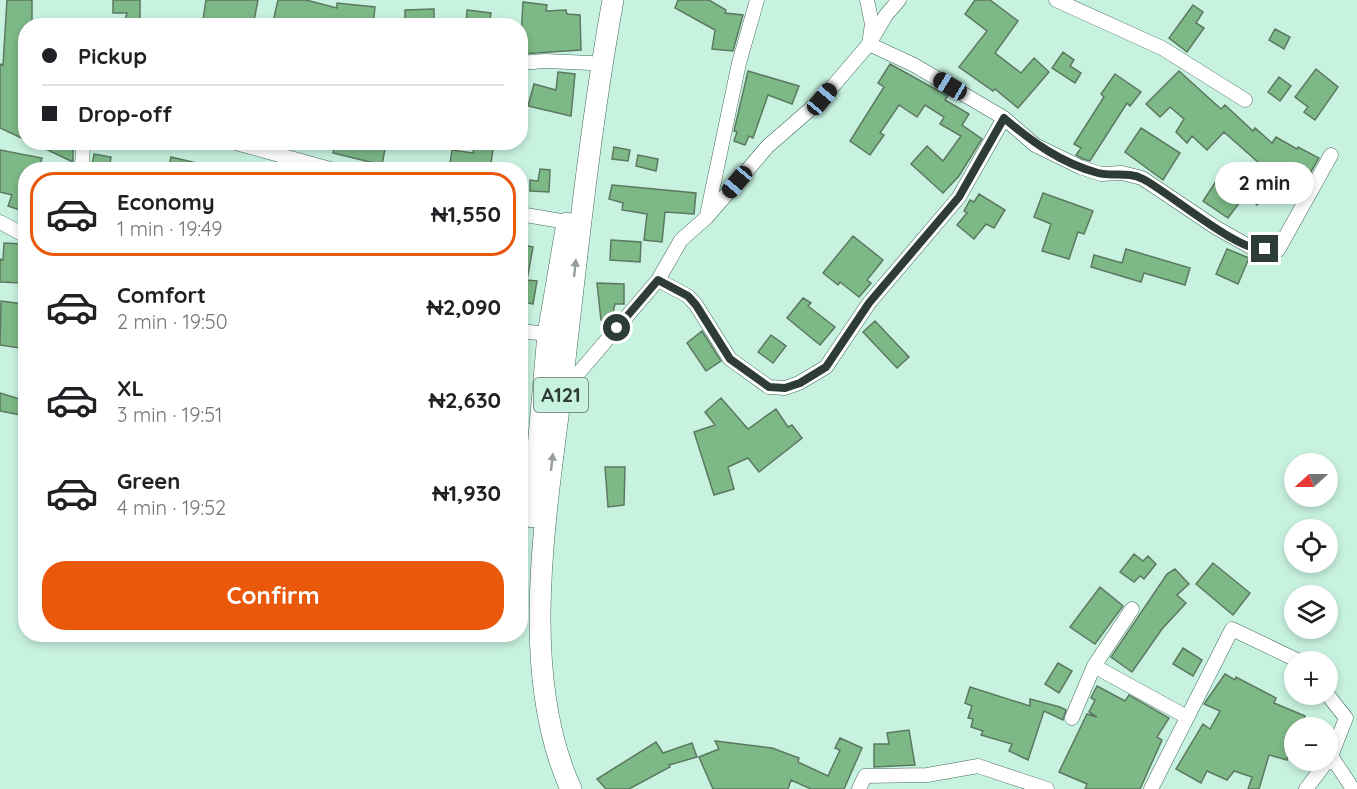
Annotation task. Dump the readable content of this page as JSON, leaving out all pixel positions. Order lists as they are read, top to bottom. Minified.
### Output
{"streets":{"main road":["A121"]},"north":"left","page":{"banner":["Pickup","Drop-off"],"bubble":"2 min","list":[{"name":"Economy","note":"1 min · 19:49","value":"₦1,550"},{"name":"Comfort","note":"2 min · 19:50","value":"₦2,090"},{"name":"XL","note":"3 min · 19:51","value":"₦2,630"},{"name":"Green","note":"4 min · 19:52","value":"₦1,930"}],"map_buttons":["+","−"],"buttons":"Confirm"}}
